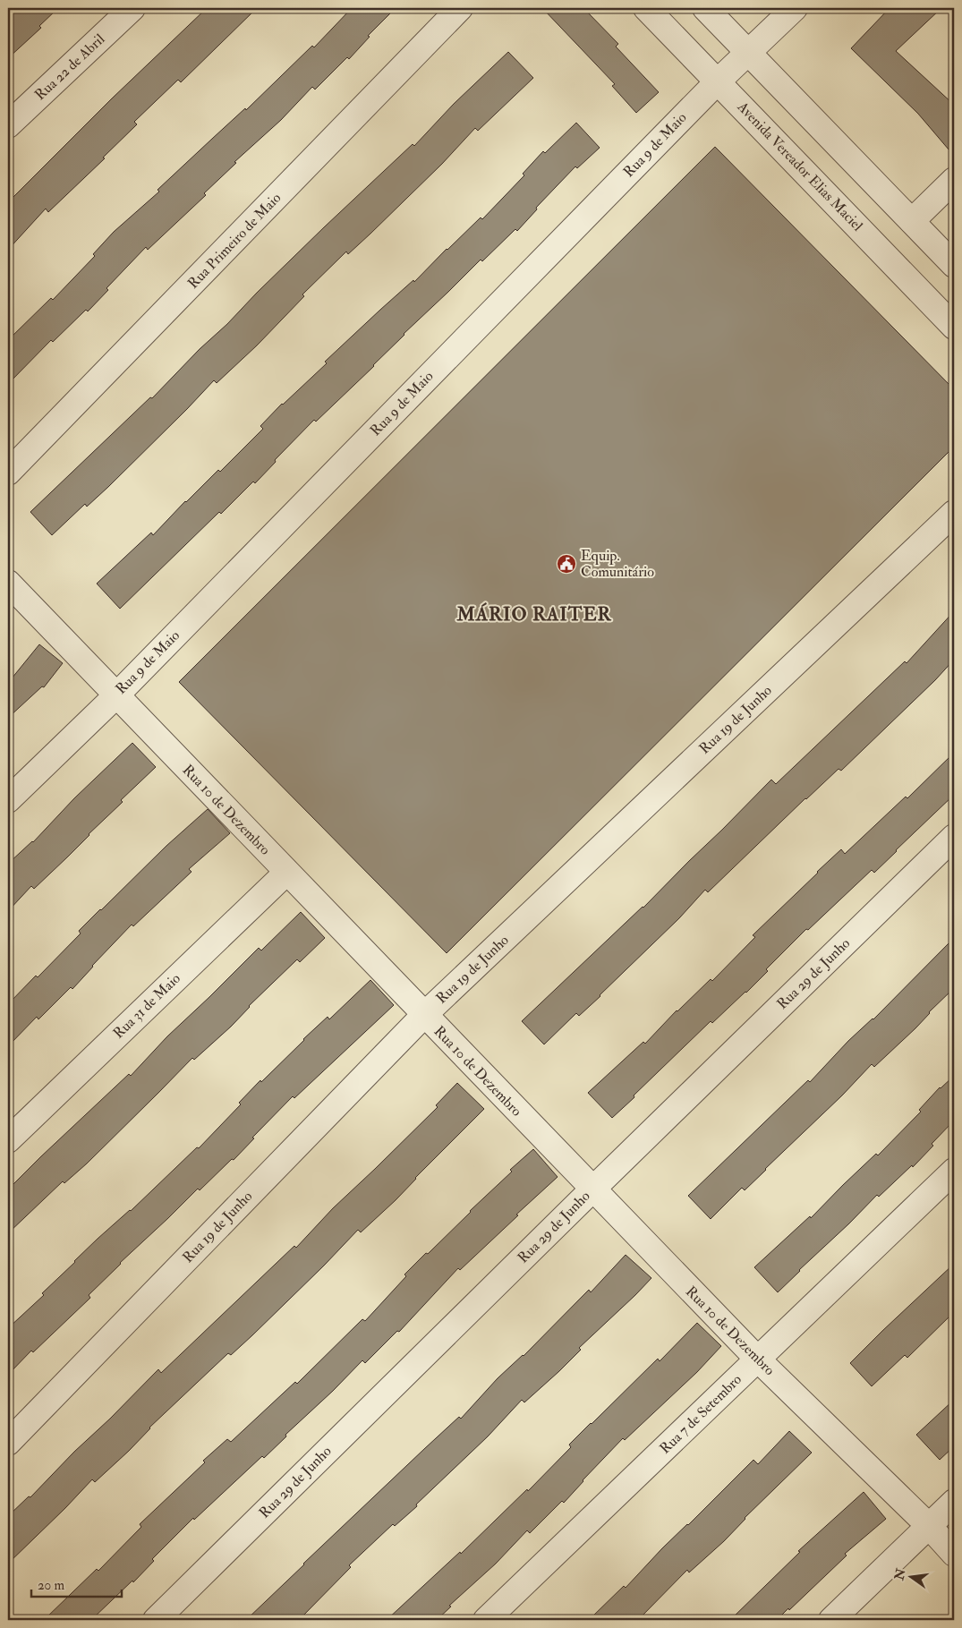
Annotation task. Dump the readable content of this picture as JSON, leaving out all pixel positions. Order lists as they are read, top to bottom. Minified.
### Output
{"streets":{"street":["Rua 22 de Abril","Rua 9 de Maio","Avenida Vereador Elias Maciel","Rua Primeiro de Maio","Rua 19 de Junho","Rua 10 de Dezembro","Rua 29 de Junho","Rua 31 de Maio","Rua 7 de Setembro"]},"crossings":[["Rua 9 de Maio","Avenida Vereador Elias Maciel"],["Rua 9 de Maio","Rua 10 de Dezembro"],["Rua 19 de Junho","Rua 10 de Dezembro"],["Rua 10 de Dezembro","Rua 29 de Junho"],["Rua 10 de Dezembro","Rua 31 de Maio"],["Rua 10 de Dezembro","Rua 7 de Setembro"]],"districts":["MÁRIO RAITER"],"places":{"public building":["Equip. Comunitário"]},"scale_bar":"20 m","north":"left"}
